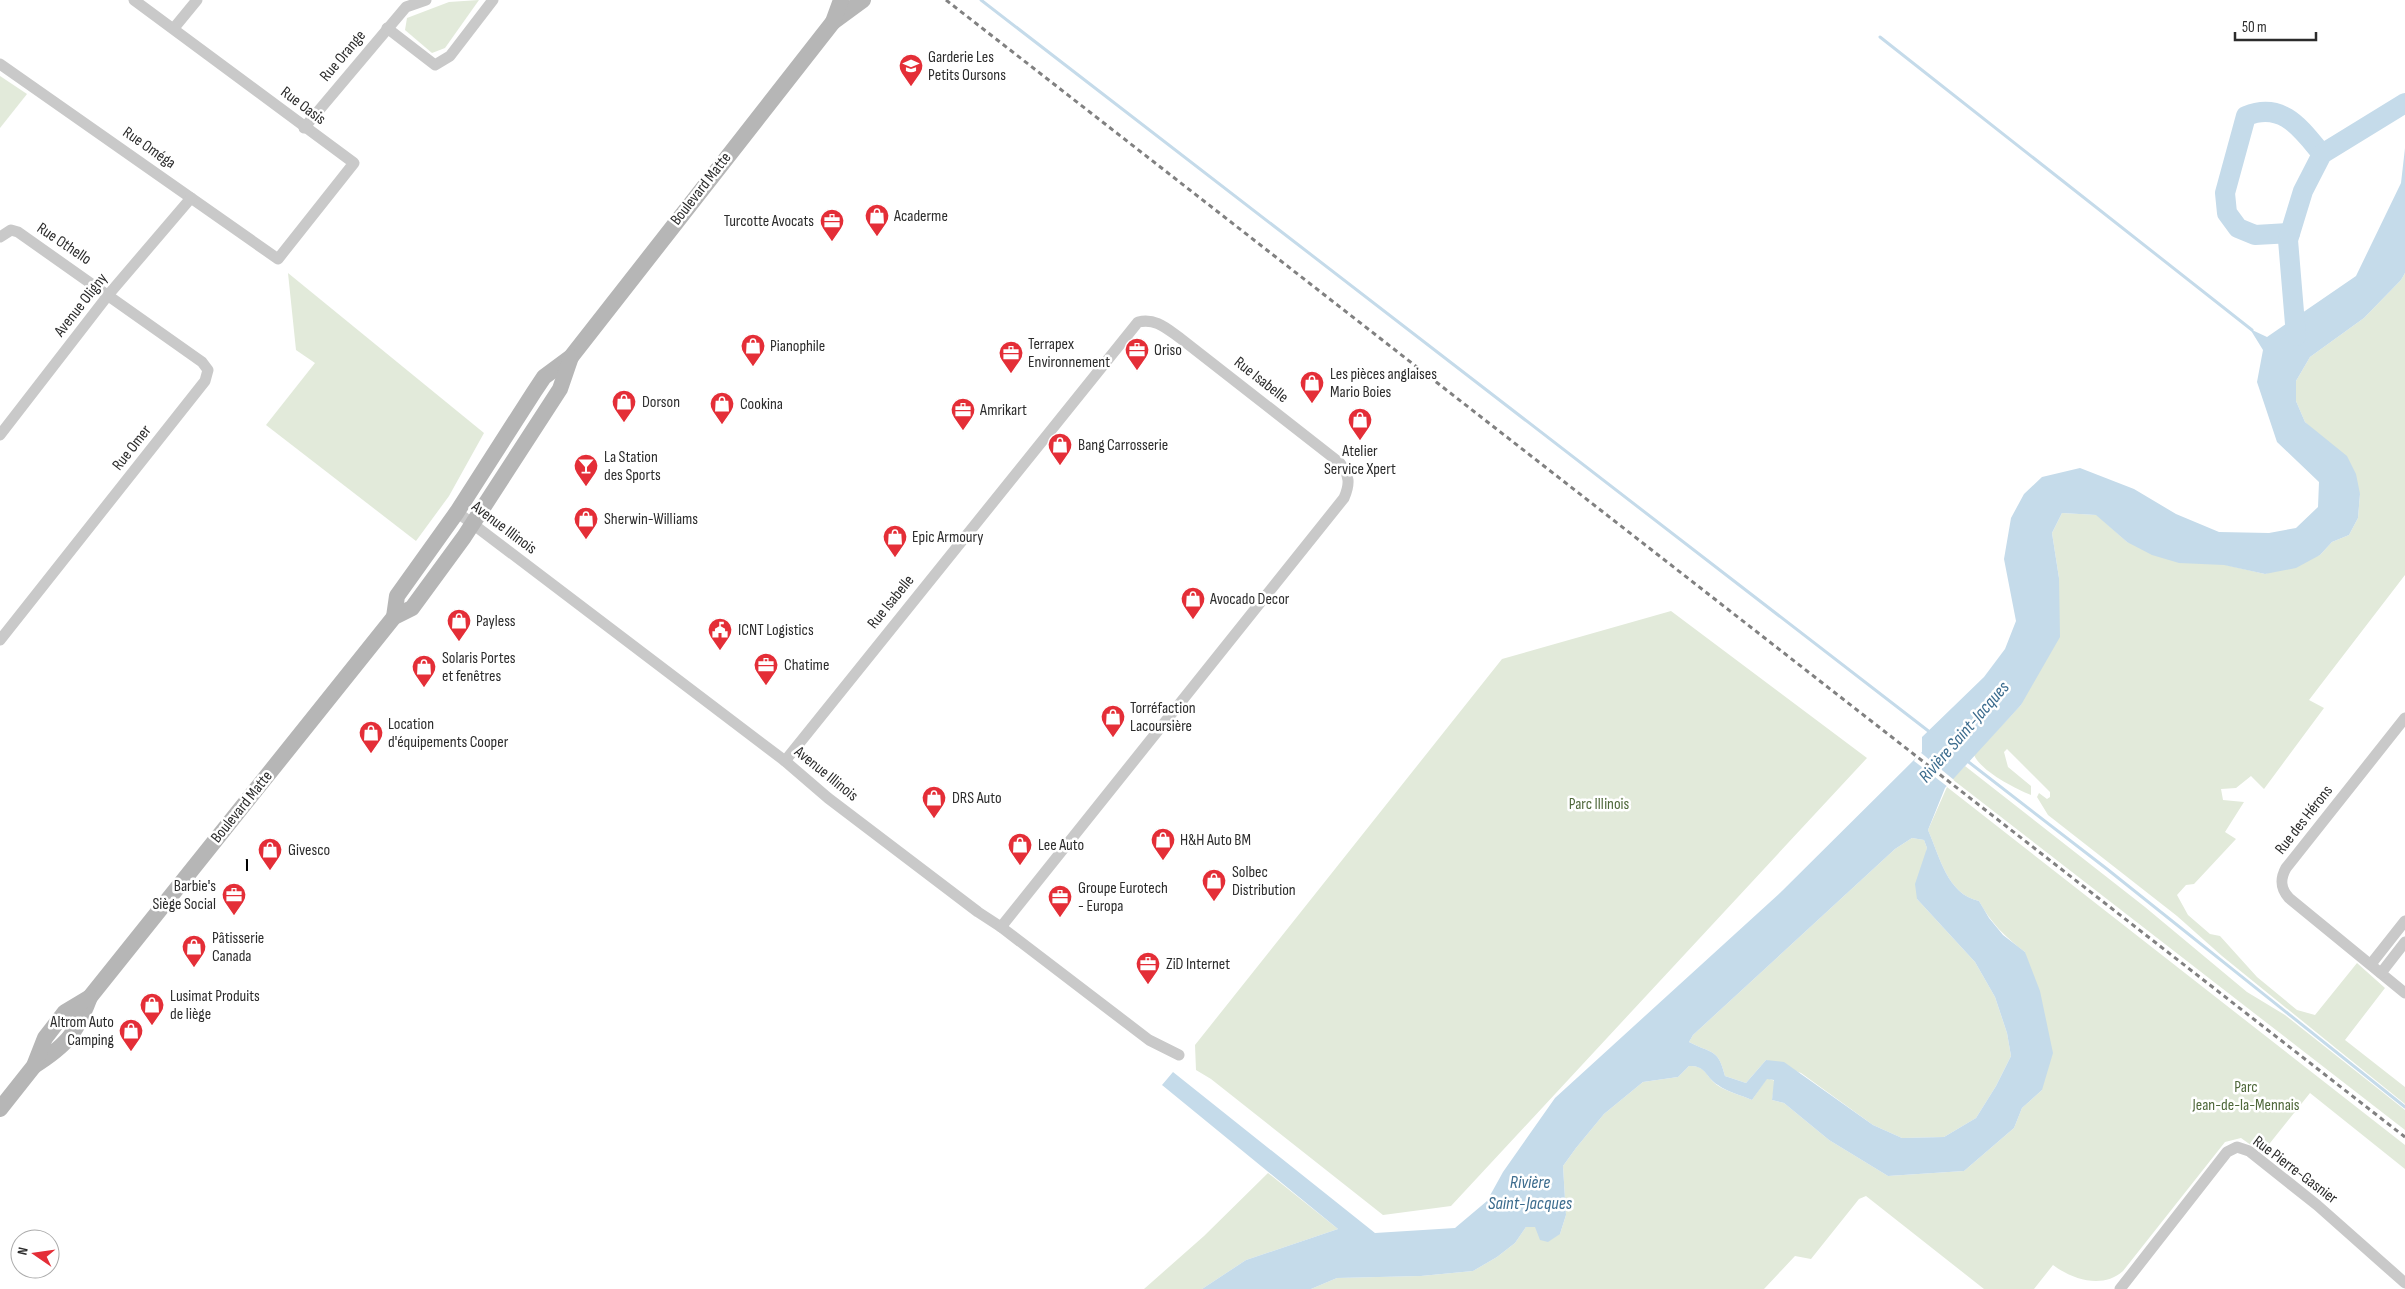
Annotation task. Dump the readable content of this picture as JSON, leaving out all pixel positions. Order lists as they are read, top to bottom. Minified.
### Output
{"streets":{"main road":["Boulevard Matte"],"street":["Rue Orange","Rue Oasis","Rue Oméga","Rue Othello","Avenue Oligny","Rue Isabelle","Rue Omer","Avenue Illinois","Rue des Hérons","Rue Pierre-Gasnier"]},"crossings":[["Rue Orange","Rue Oasis"],["Rue Oasis","Rue Oméga"],["Rue Oméga","Avenue Oligny"],["Boulevard Matte","Avenue Illinois"],["Rue Othello","Avenue Oligny"],["Rue Othello","Rue Omer"],["Avenue Oligny","Rue Omer"],["Rue Isabelle","Avenue Illinois"]],"districts":["I"],"water":["Rivière Saint-Jacques"],"parks":["Parc Illinois","Parc Jean-de-la-Mennais"],"places":{"school or university":["Garderie Les Petits Oursons"],"shop":["Acaderme","Pianophile","Les pièces anglaises Mario Boies","Dorson","Cookina","Atelier Service Xpert","Bang Carrosserie","Sherwin-Williams","Epic Armoury","Avocado Decor","Payless","Solaris Portes et fenêtres","Torréfaction Lacoursière","Location d'équipements Cooper","DRS Auto","H&H Auto BM","Lee Auto","Givesco","Solbec Distribution","Pâtisserie Canada","Lusimat Produits de liège","Altrom Auto Camping"],"office":["Turcotte Avocats","Oriso","Terrapex Environnement","Amrikart","Chatime","Barbie's Siège Social","Groupe Eurotech - Europa","ZiD Internet"],"bar":["La Station des Sports"],"public building":["ICNT Logistics"]},"scale_bar":"50 m","north":"left"}
